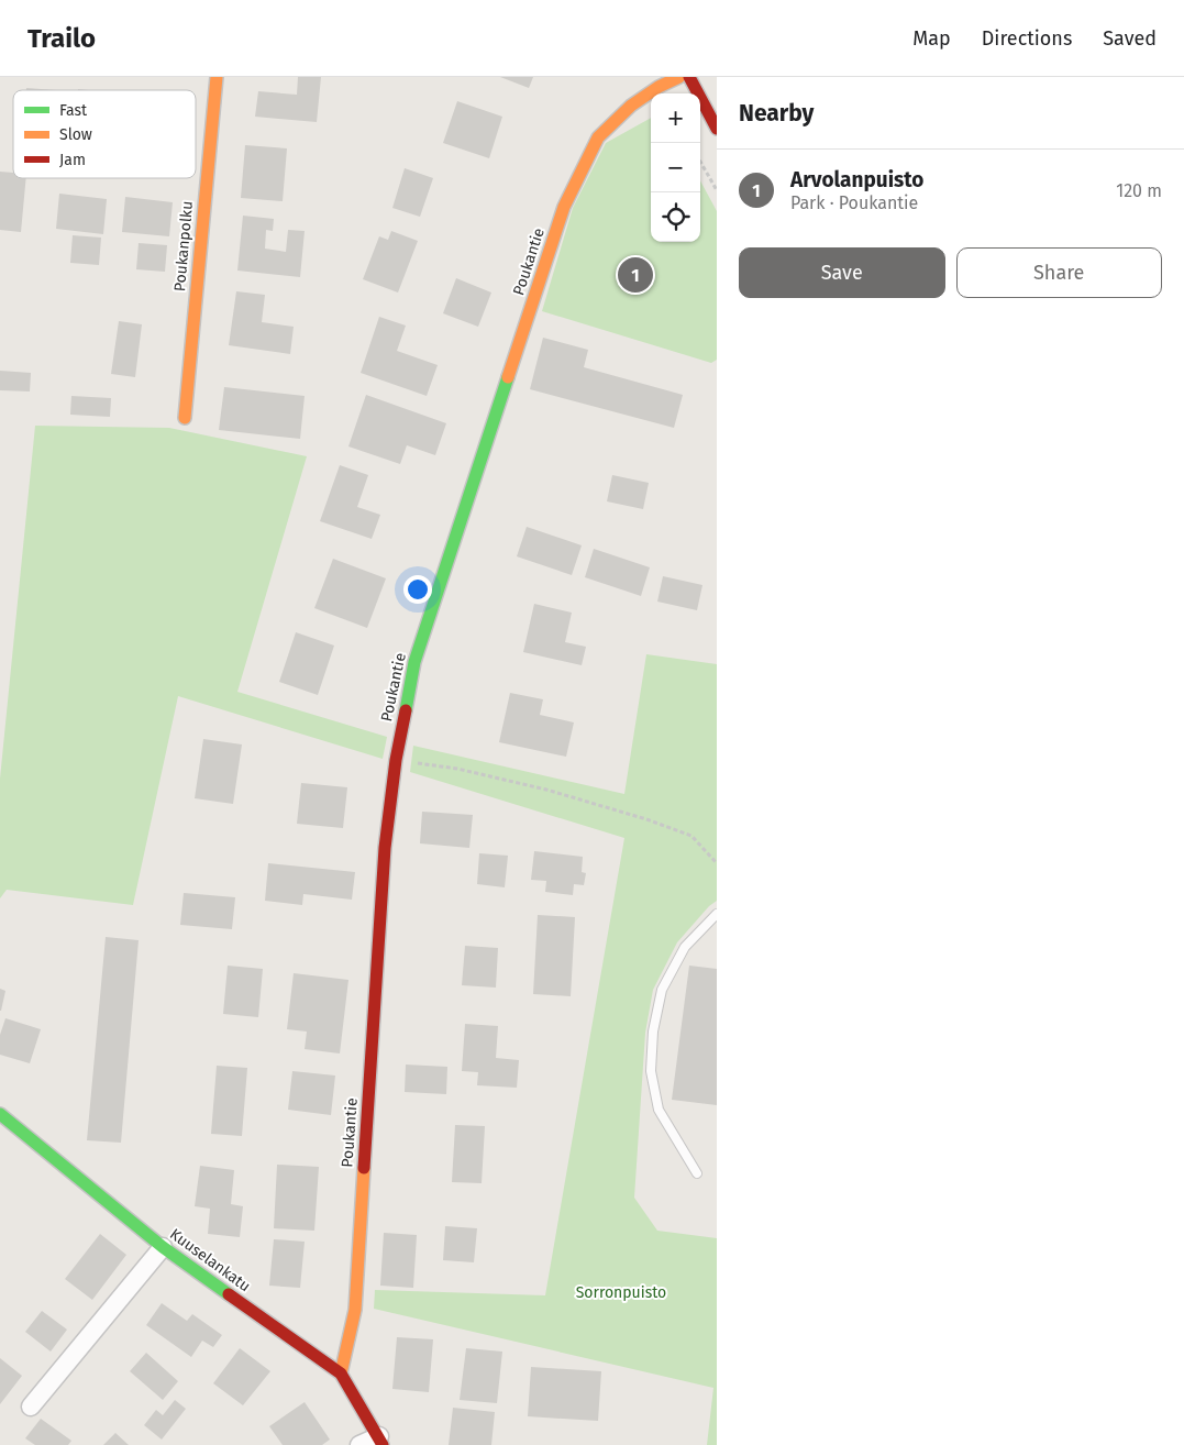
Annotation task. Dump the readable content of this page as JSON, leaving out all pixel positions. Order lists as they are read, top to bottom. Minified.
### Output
{"streets":{"street":["Poukanpolku","Poukantie","Kuuselankatu"]},"crossings":[["Poukantie","Kuuselankatu"]],"parks":["Sorronpuisto"],"legend":["Fast","Slow","Jam"],"page":{"header":"Trailo","nav":["Map","Directions","Saved"],"heading":"Nearby","map_buttons":["+","−"],"list":[{"mark":"1","name":"Arvolanpuisto","note":"Park · Poukantie","value":"120 m"}],"buttons":["Save","Share"],"pins":"1"}}
